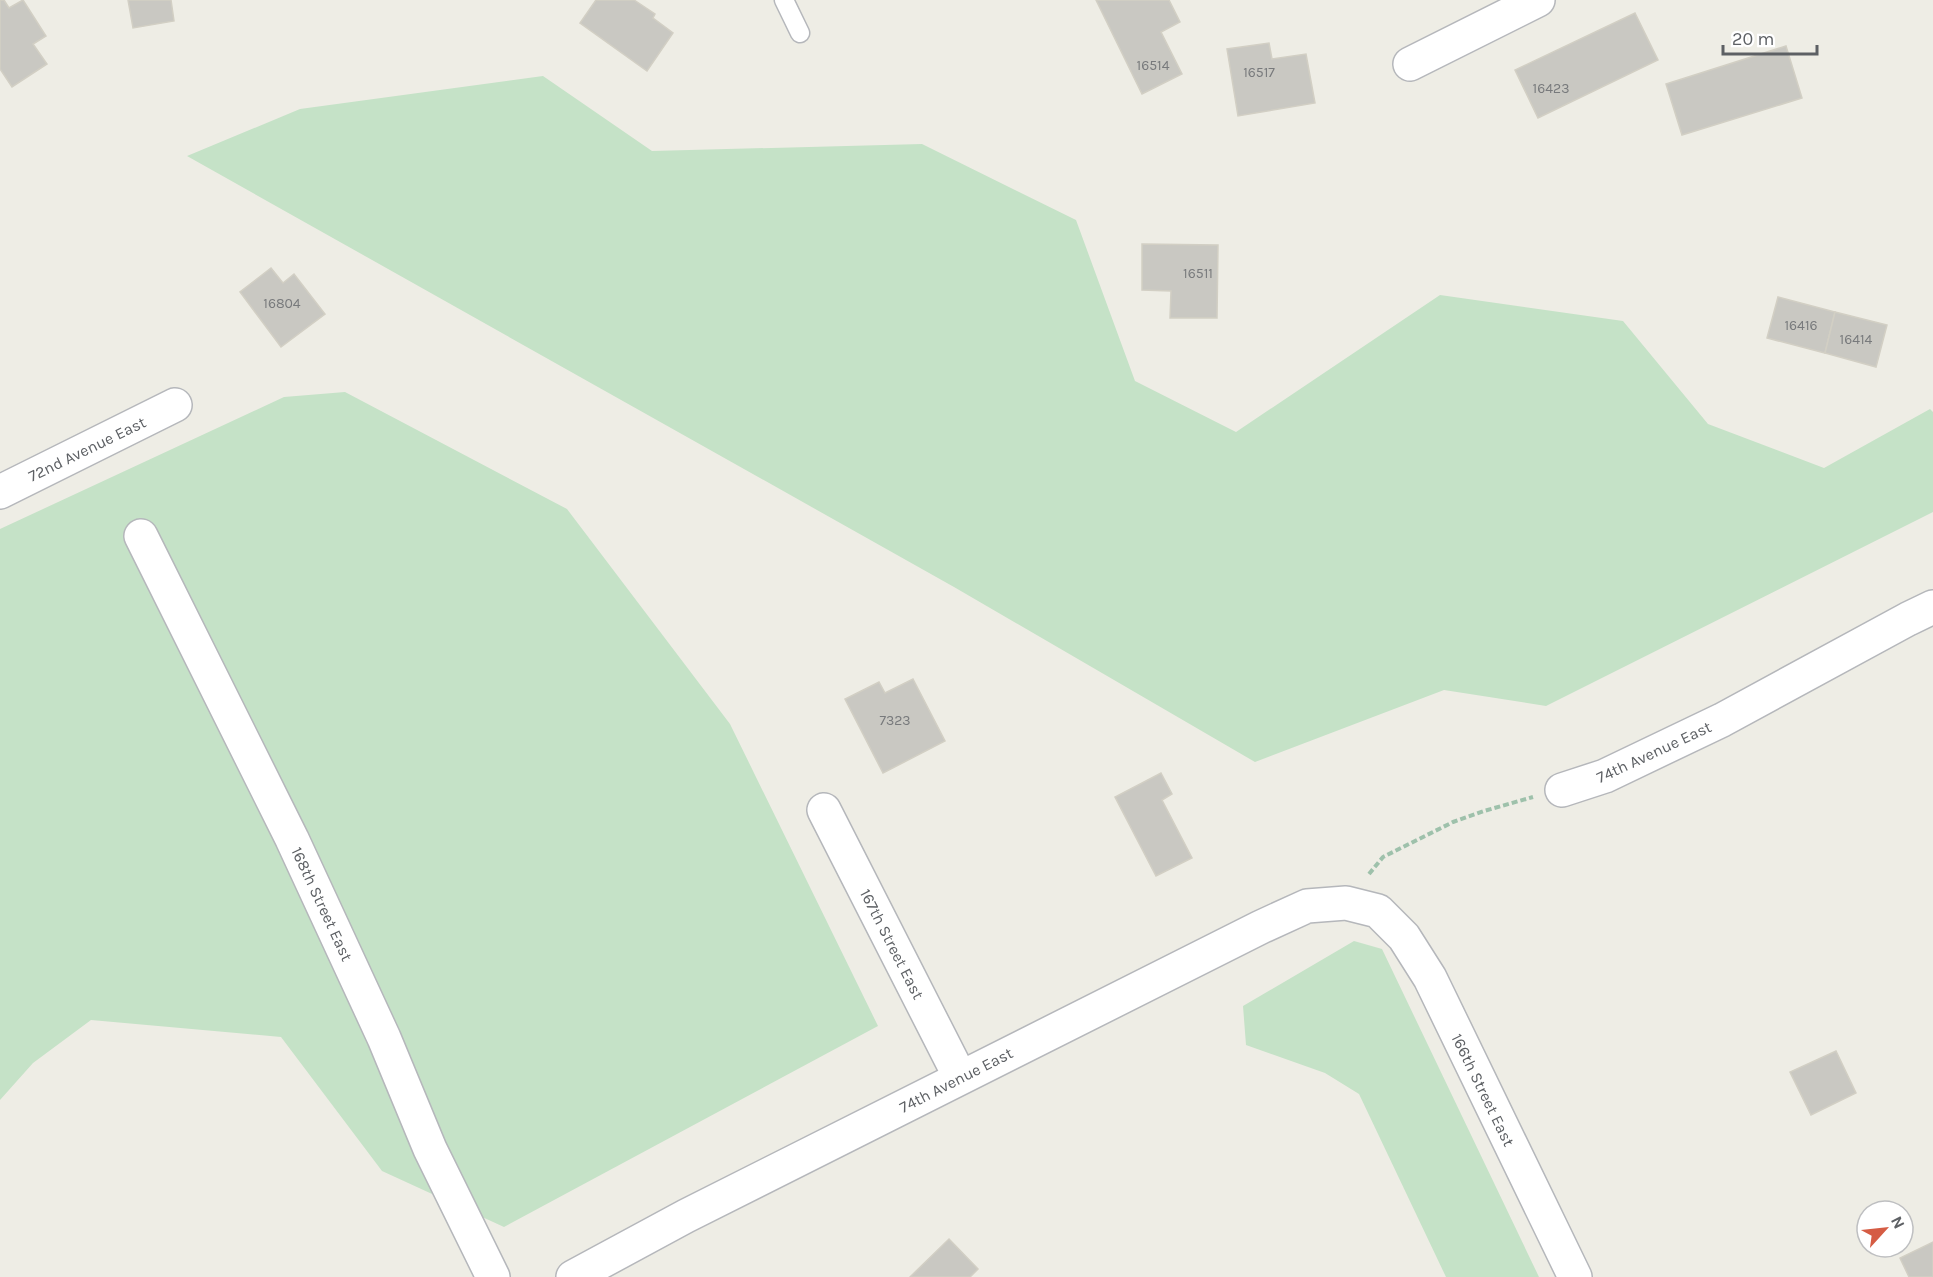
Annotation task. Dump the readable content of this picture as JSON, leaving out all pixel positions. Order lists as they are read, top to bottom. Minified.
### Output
{"streets":{"street":["72nd Avenue East","74th Avenue East","168th Street East","167th Street East","166th Street East"]},"crossings":[["74th Avenue East","167th Street East"],["74th Avenue East","166th Street East"]],"house_numbers":["16514","16517","16423","16511","16804","16416","16414","7323"],"scale_bar":"20 m","north":"top right"}
